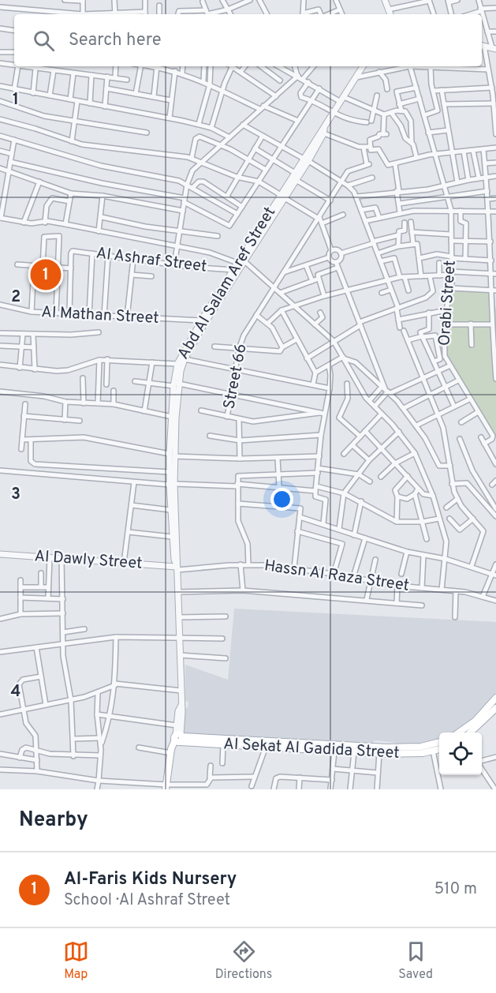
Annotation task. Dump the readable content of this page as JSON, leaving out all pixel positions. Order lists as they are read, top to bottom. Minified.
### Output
{"streets":{"main road":["Abd Al Salam Aref Street","Al Sekat Al Gadida Street"],"street":["Al Ashraf Street","Orabi Street","Al Mathan Street","Street 66","Al Dawly Street","Hassn Al Raza Street"]},"crossings":[["Al Ashraf Street","Abd Al Salam Aref Street"],["Abd Al Salam Aref Street","Al Mathan Street"],["Abd Al Salam Aref Street","Al Dawly Street"],["Abd Al Salam Aref Street","Hassn Al Raza Street"],["Abd Al Salam Aref Street","Al Sekat Al Gadida Street"],["Al Dawly Street","Hassn Al Raza Street"]],"page":{"search":"Search here","pins":"1","heading":"Nearby","list":[{"mark":"1","name":"Al-Faris Kids Nursery","note":"School · Al Ashraf Street","value":"510 m"}],"nav":["Map","Directions","Saved"]},"grid":{"rows":["1","2","3","4"]}}
